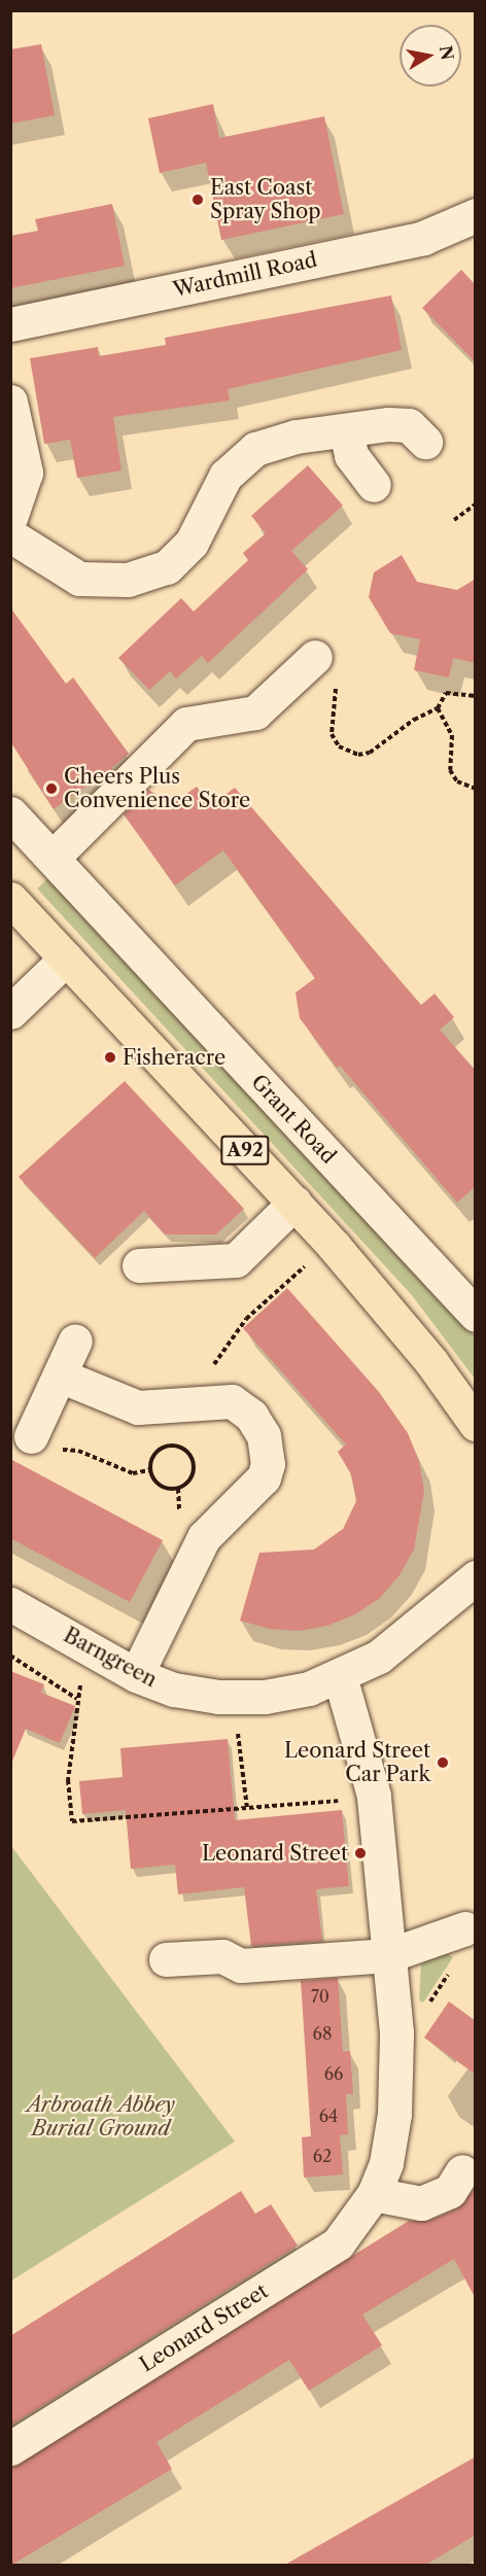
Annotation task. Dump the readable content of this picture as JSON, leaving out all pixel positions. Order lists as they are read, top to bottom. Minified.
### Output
{"streets":{"main road":["A92"],"street":["Wardmill Road","Grant Road","Barngreen","Leonard Street"]},"crossings":[["Barngreen","Leonard Street"]],"parks":["Arbroath Abbey Burial Ground"],"places":["East Coast Spray Shop","Cheers Plus Convenience Store","Fisheracre","Leonard Street Car Park","Leonard Street"],"house_numbers":["70","68","66","64","62"],"north":"right"}
